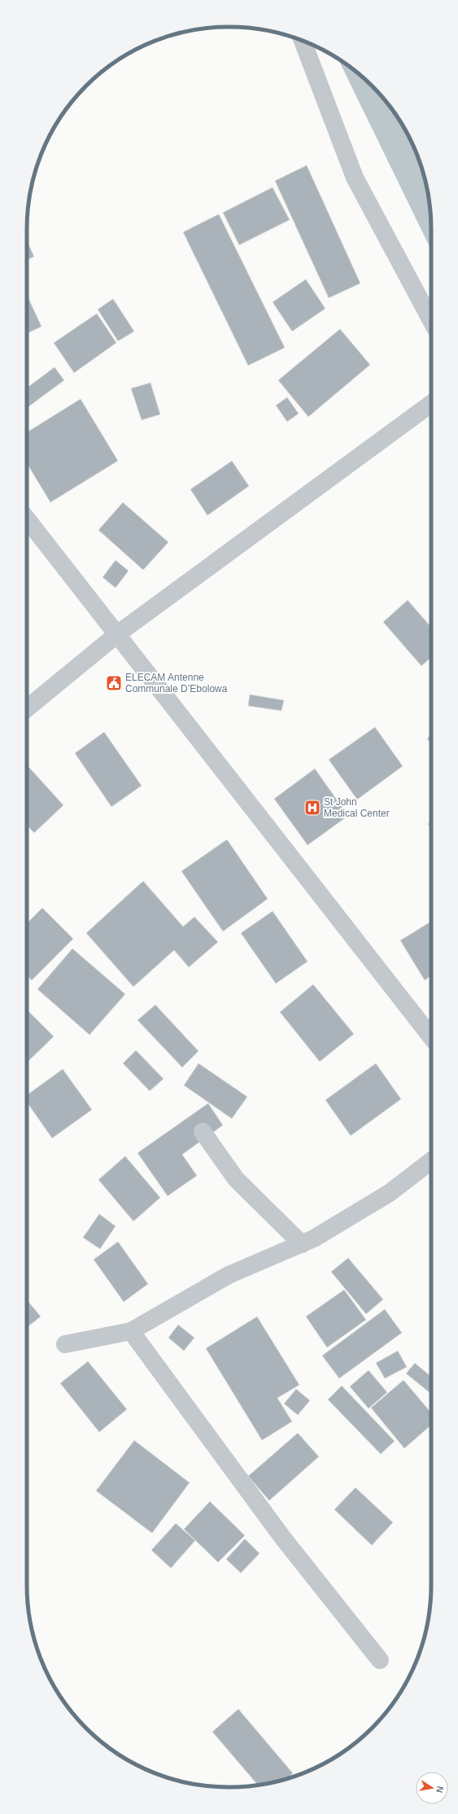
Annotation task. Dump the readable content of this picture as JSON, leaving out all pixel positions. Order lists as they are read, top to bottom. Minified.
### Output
{"places":{"public building":["ELECAM Antenne Communale D’Ebolowa"],"hospital":["St John Medical Center"]},"north":"right"}
